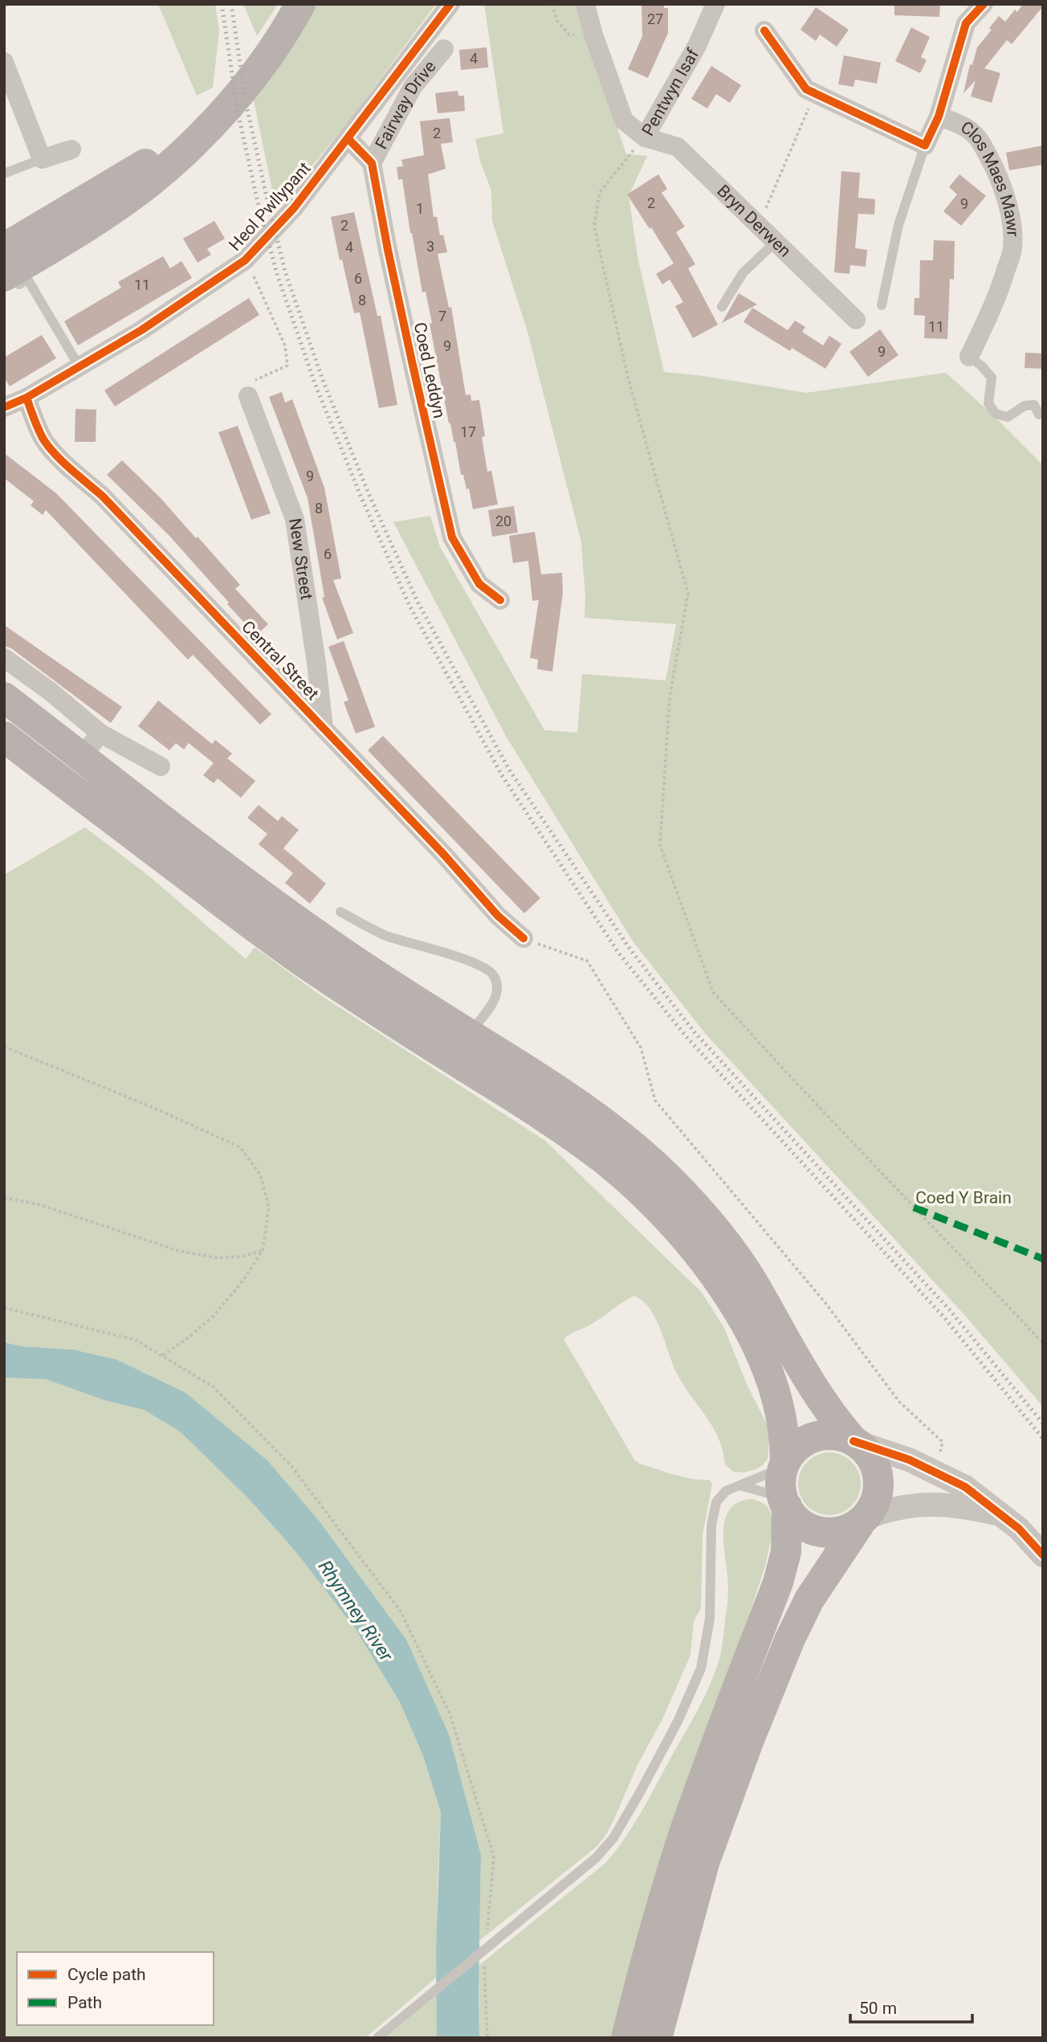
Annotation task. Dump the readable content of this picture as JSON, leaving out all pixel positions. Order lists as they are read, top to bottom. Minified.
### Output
{"streets":{"street":["Pentwyn Isaf","Fairway Drive","Clos Maes Mawr","Heol Pwllypant","Bryn Derwen","Coed Leddyn","New Street","Central Street"]},"crossings":[["Pentwyn Isaf","Bryn Derwen"],["Fairway Drive","Coed Leddyn"],["Heol Pwllypant","Central Street"],["New Street","Central Street"]],"water":["Rhymney River"],"parks":["Coed Y Brain"],"house_numbers":["27","4","2","2","9","1","2","3","4","6","11","8","7","11","9","9","17","9","8","20","6"],"legend":["Cycle path","Path"],"scale_bar":"50 m"}
